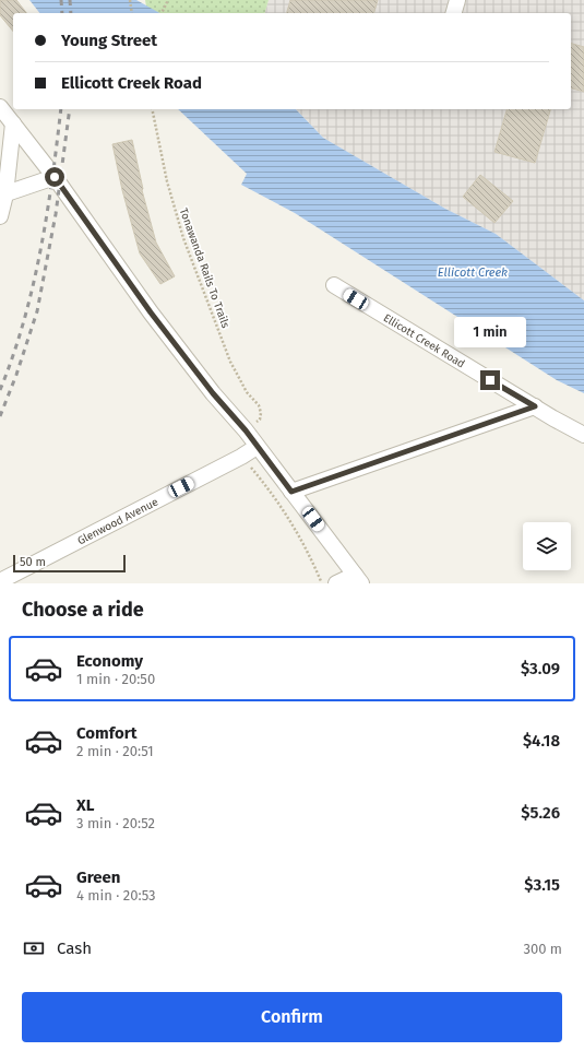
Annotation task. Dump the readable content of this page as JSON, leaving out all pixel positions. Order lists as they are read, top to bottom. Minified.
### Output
{"streets":{"street":["Ellicott Creek Road","Glenwood Avenue"],"path":["Tonawanda Rails To Trails"]},"water":["Ellicott Creek"],"scale_bar":"50 m","page":{"banner":["Young Street","Ellicott Creek Road"],"bubble":"1 min","scale":"50 m","heading":"Choose a ride","list":[{"name":"Economy","note":"1 min · 20:50","value":"$3.09"},{"name":"Comfort","note":"2 min · 20:51","value":"$4.18"},{"name":"XL","note":"3 min · 20:52","value":"$5.26"},{"name":"Green","note":"4 min · 20:53","value":"$3.15"}],"pay":["Cash","300 m"],"buttons":"Confirm"}}
